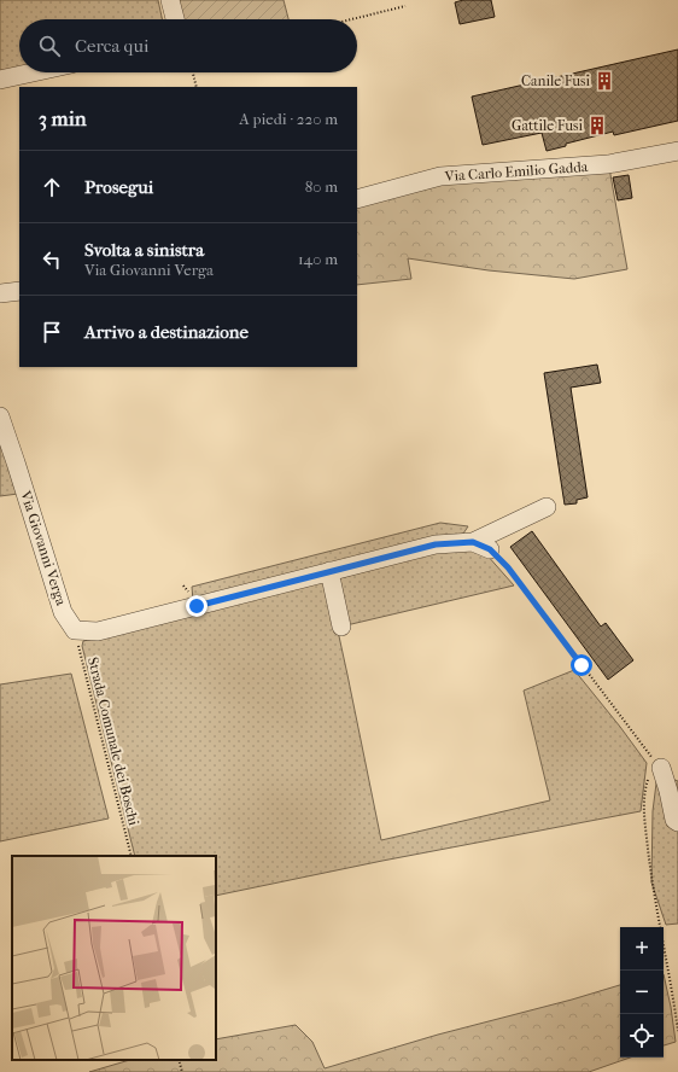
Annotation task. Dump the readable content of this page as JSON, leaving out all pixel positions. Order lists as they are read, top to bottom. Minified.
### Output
{"streets":{"street":["Via Carlo Emilio Gadda","Via Giovanni Verga"],"path":["Strada Comunale dei Boschi"]},"crossings":[["Via Giovanni Verga","Strada Comunale dei Boschi"]],"places":{"building":["Canile Fusi","Gattile Fusi"]},"page":{"search":"Cerca qui","heading":["3 min","A piedi · 220 m"],"list":[["Prosegui","80 m"],["Svolta a sinistra","Via Giovanni Verga","140 m"],"Arrivo a destinazione"],"map_buttons":["+","−"]}}
